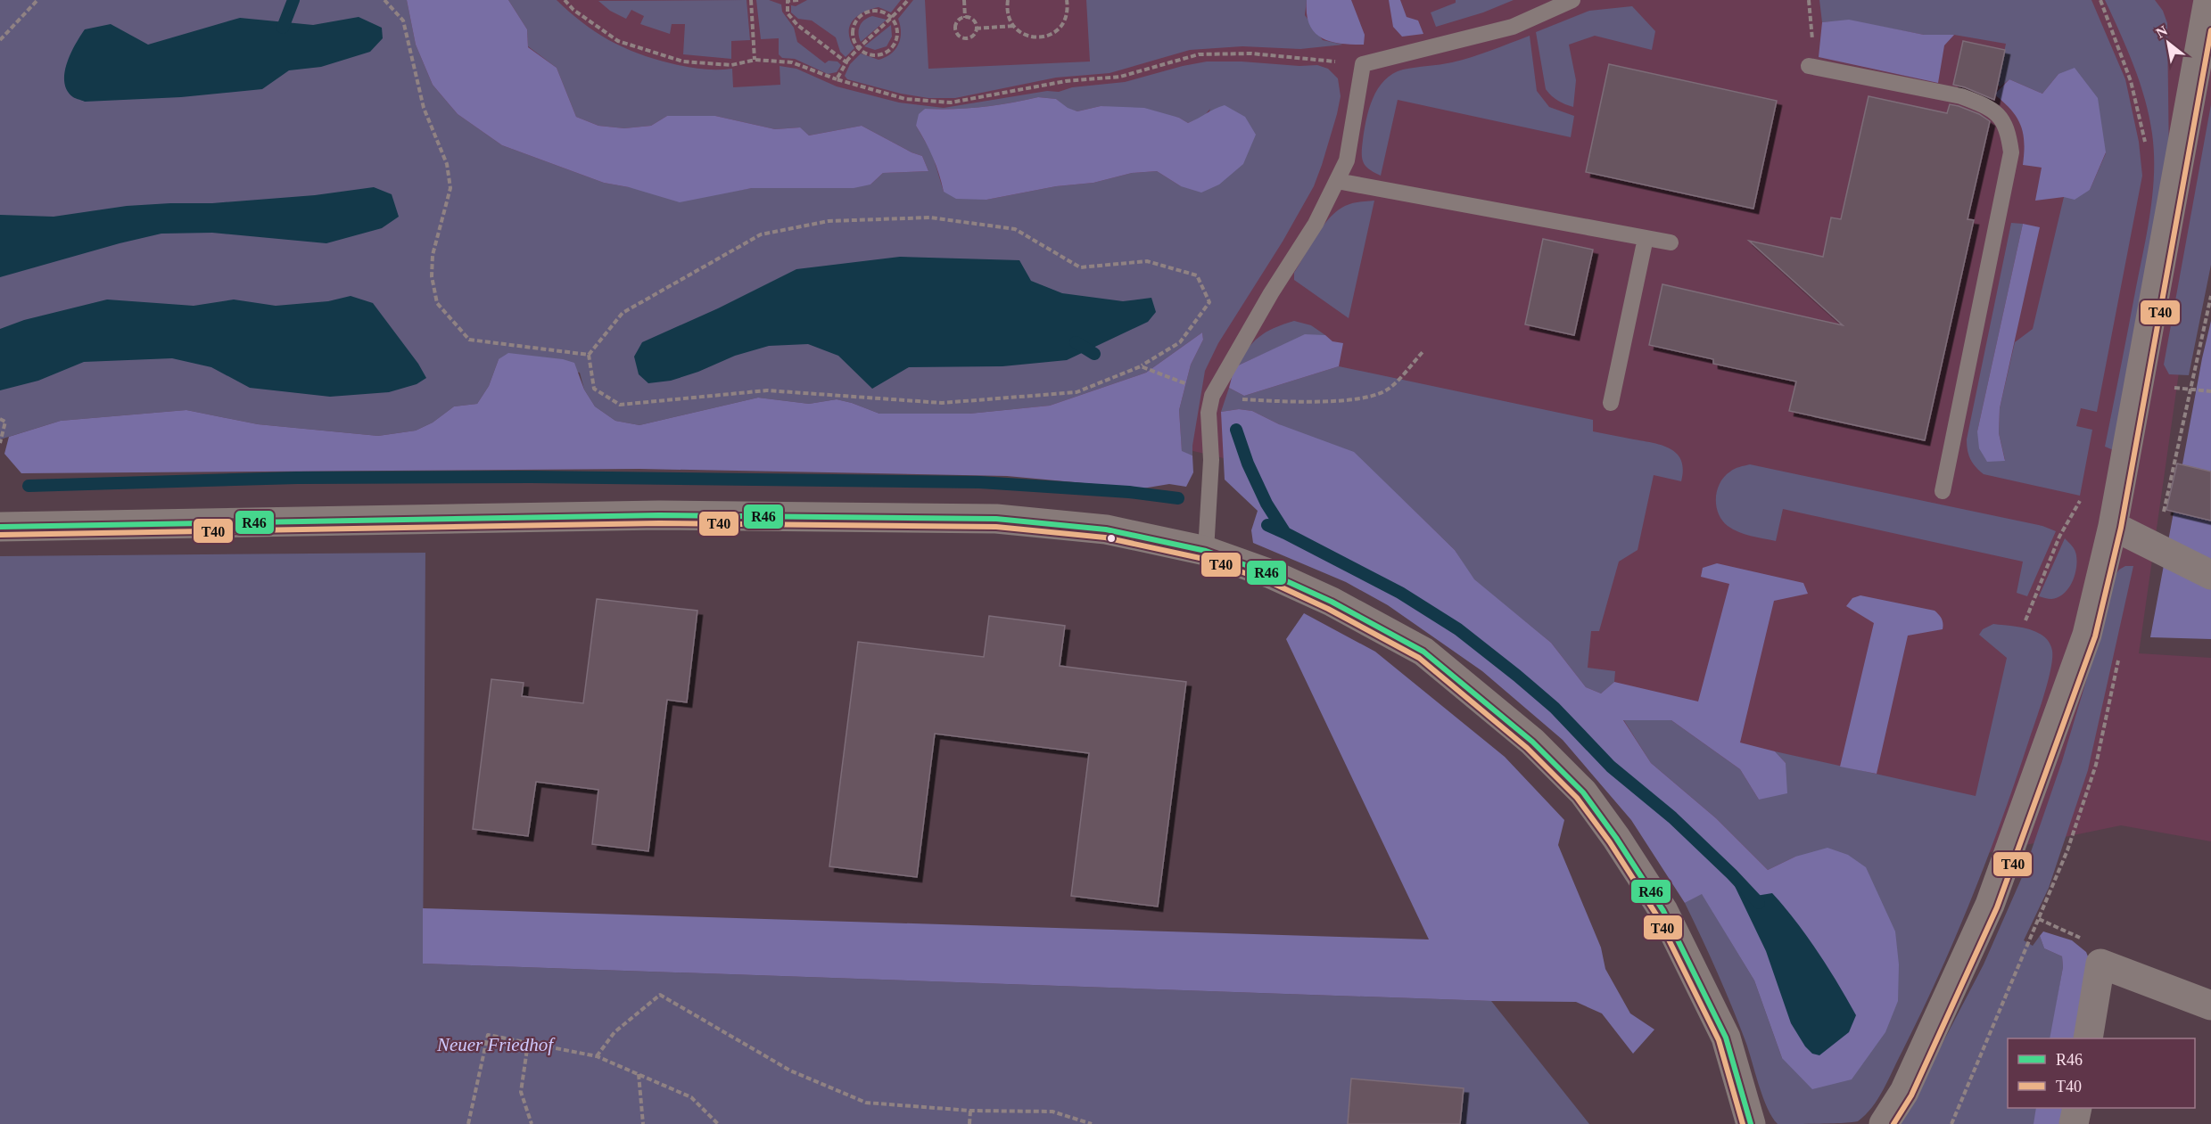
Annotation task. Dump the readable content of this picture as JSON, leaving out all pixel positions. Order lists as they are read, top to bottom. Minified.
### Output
{"parks":["Neuer Friedhof"],"lines":["transit line T40","transit line R46"],"legend":["R46","T40"],"north":"top left"}
